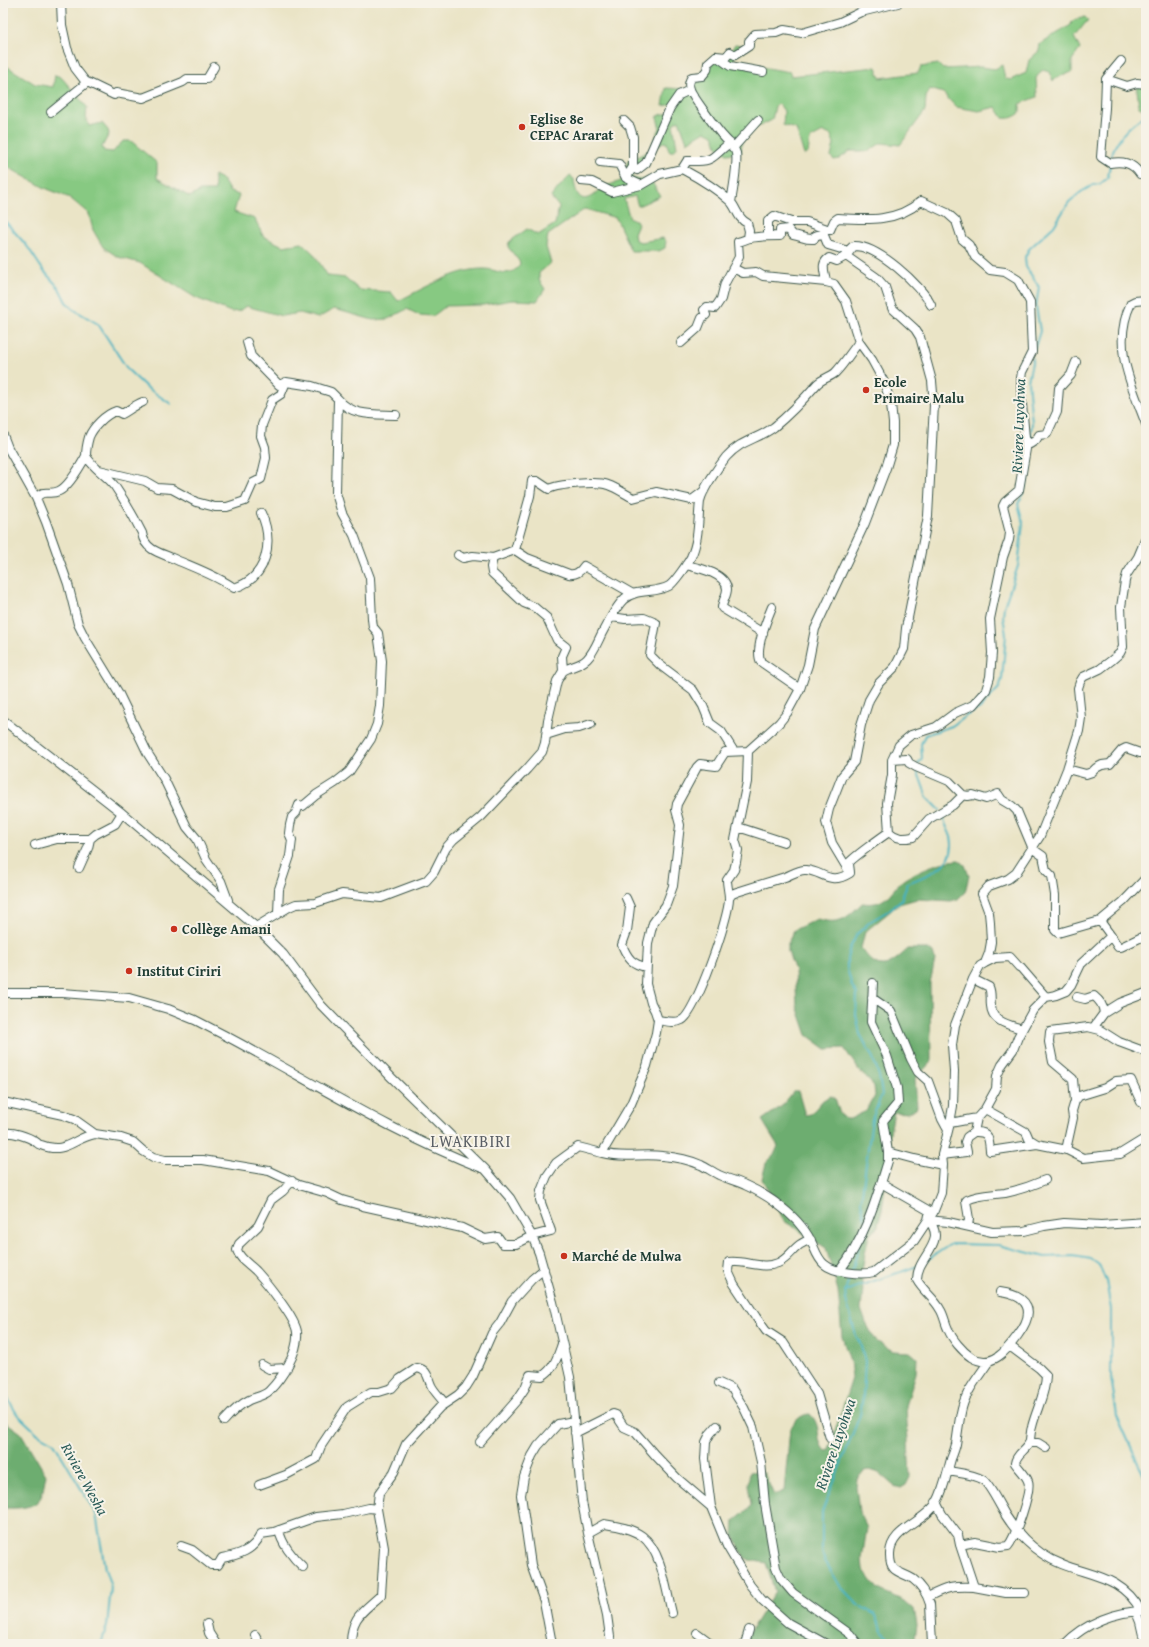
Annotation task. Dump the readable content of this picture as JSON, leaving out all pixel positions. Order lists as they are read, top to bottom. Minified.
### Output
{"districts":["LWAKIBIRI"],"water":["Riviere Luyohwa","Riviere Wesha"],"places":["Eglise 8e CEPAC Ararat","Ecole Primaire Malu","Collège Amani","Institut Ciriri","Marché de Mulwa"]}
